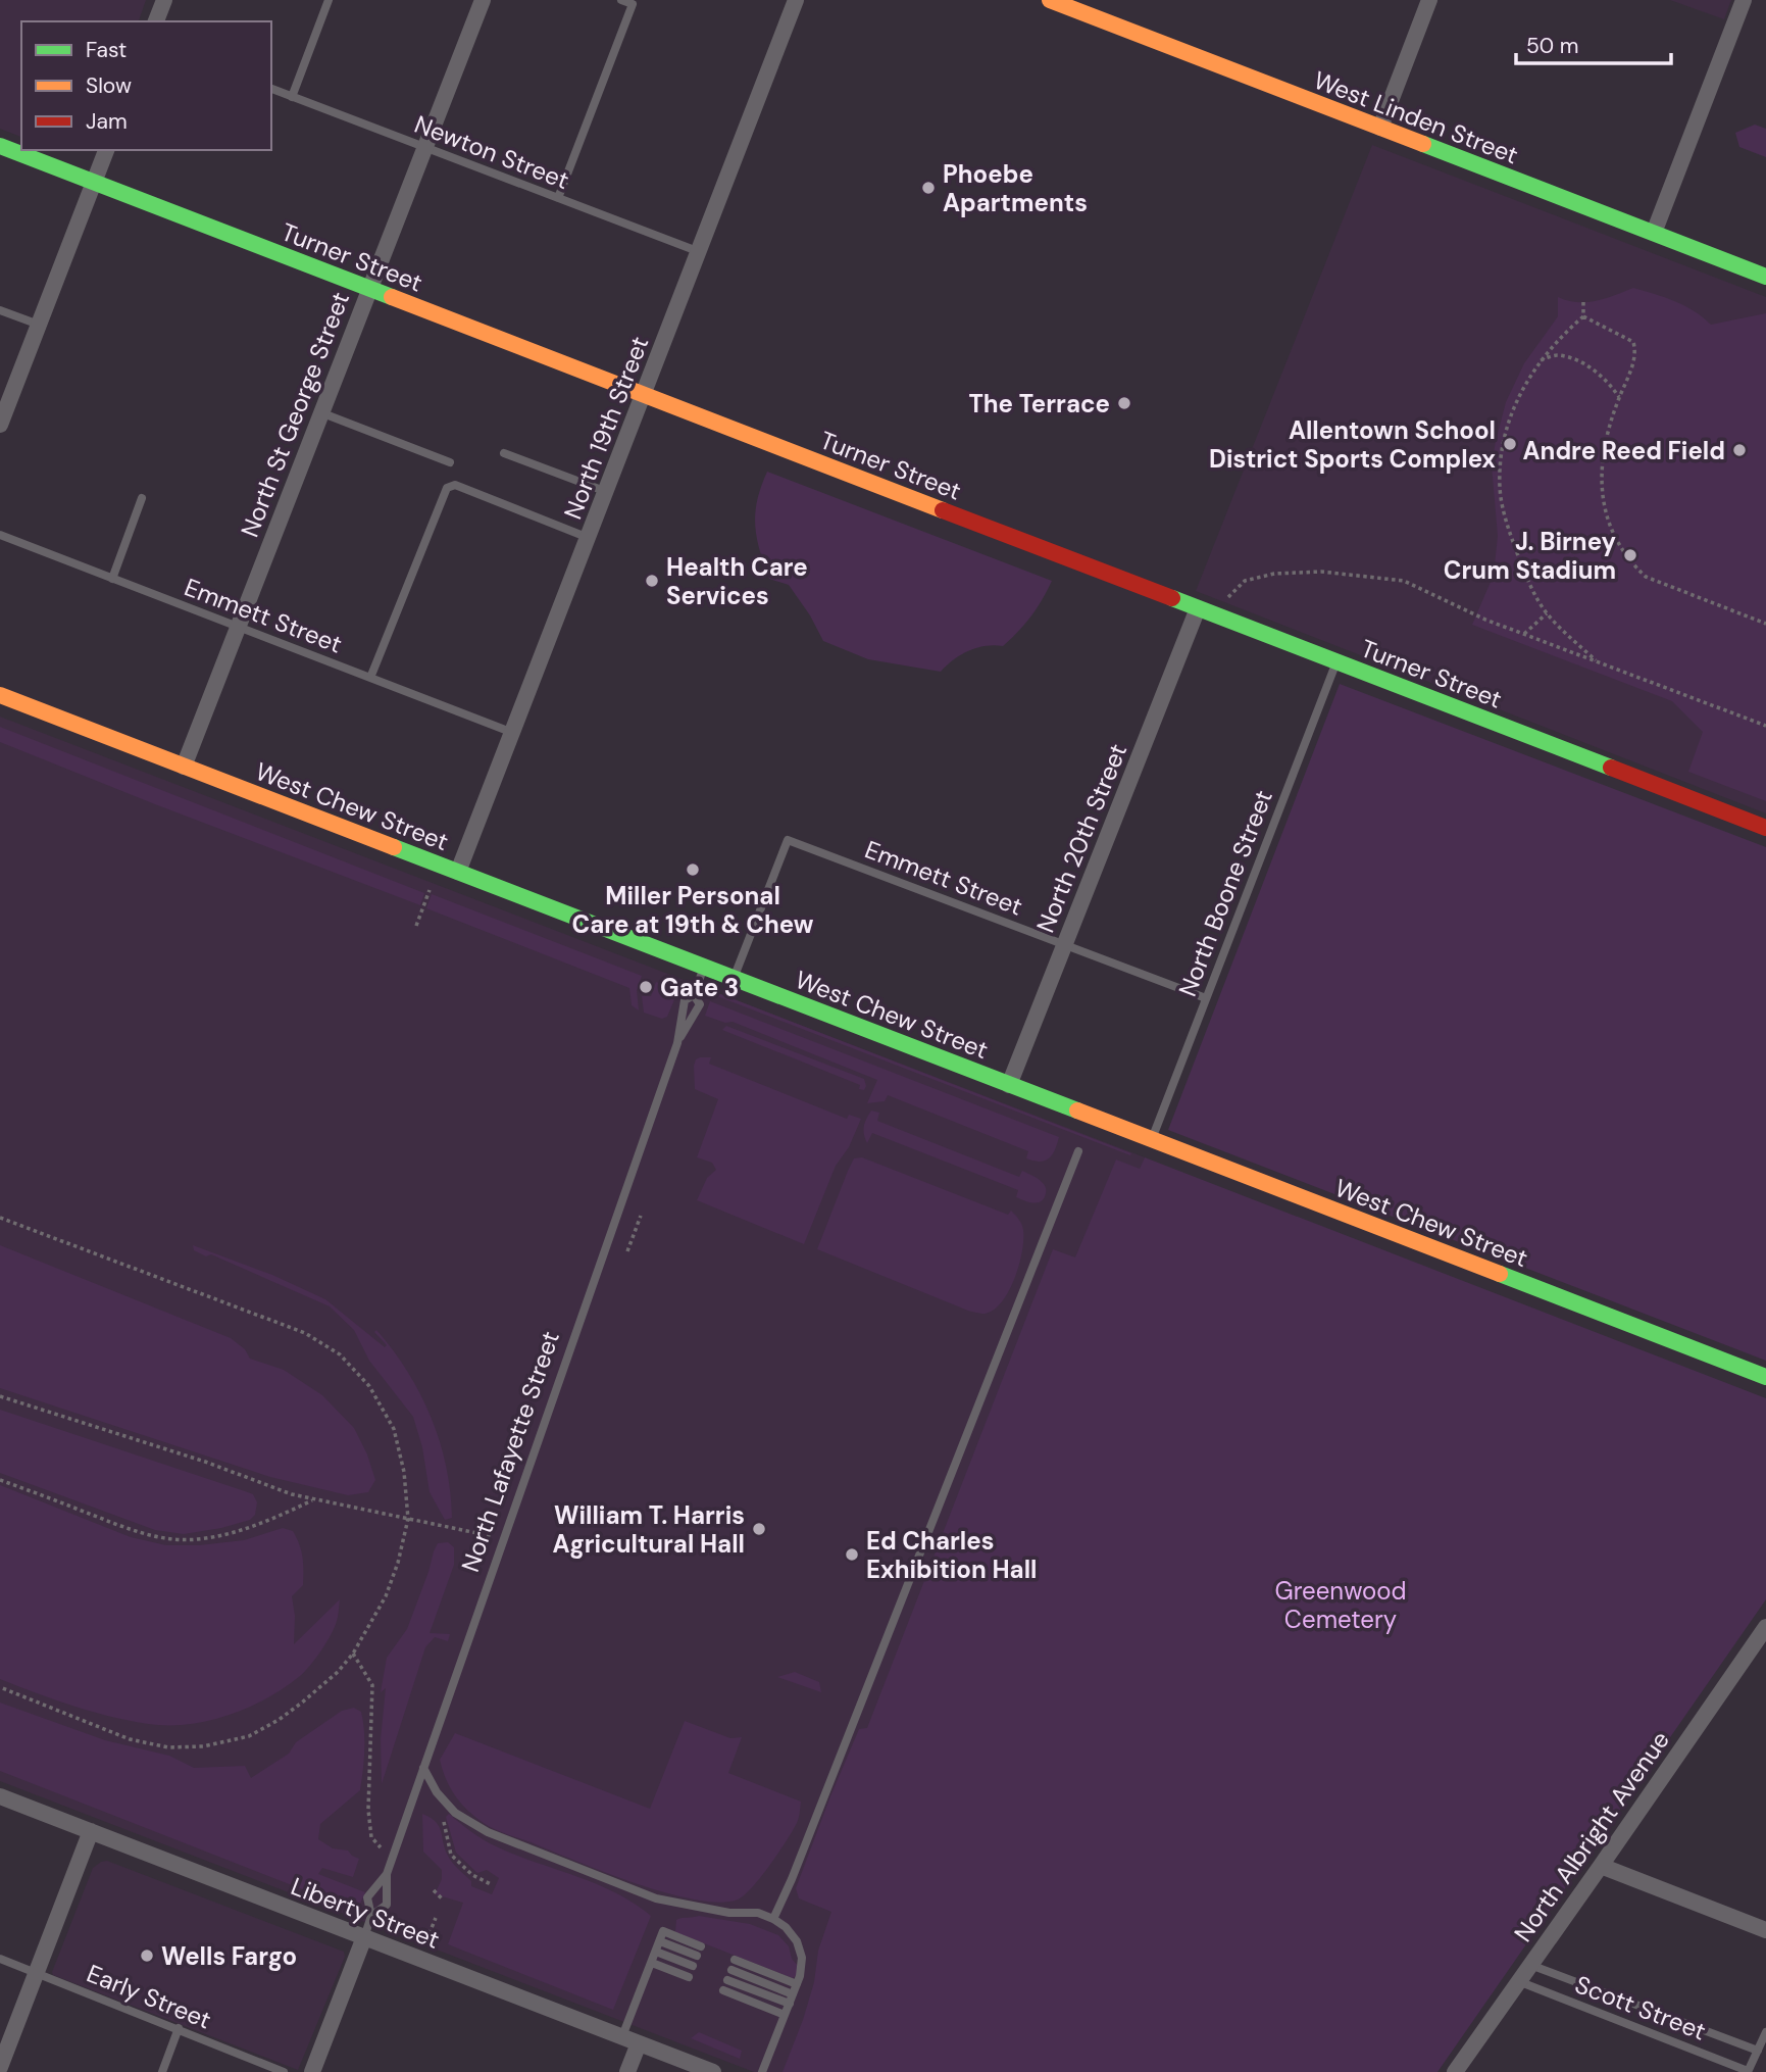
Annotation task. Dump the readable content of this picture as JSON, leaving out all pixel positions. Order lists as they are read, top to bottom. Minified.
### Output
{"streets":{"street":["West Linden Street","Turner Street","North St George Street","North 19th Street","West Chew Street","North 20th Street","North Lafayette Street","North Albright Avenue","Liberty Street"],"lane":["Newton Street","Emmett Street","North Boone Street","Early Street","Scott Street"]},"crossings":[["Newton Street","North St George Street"],["Newton Street","North 19th Street"],["Turner Street","North St George Street"],["Turner Street","North 19th Street"],["Turner Street","North 20th Street"],["Turner Street","North Boone Street"],["North St George Street","Emmett Street"],["North St George Street","West Chew Street"],["North 19th Street","Emmett Street"],["North 19th Street","West Chew Street"],["Emmett Street","West Chew Street"],["Emmett Street","North 20th Street"],["Emmett Street","North Boone Street"],["West Chew Street","North 20th Street"],["West Chew Street","North Boone Street"],["West Chew Street","North Lafayette Street"],["North Lafayette Street","Liberty Street"],["North Albright Avenue","Scott Street"]],"parks":["Greenwood Cemetery"],"places":["Phoebe Apartments","The Terrace","Allentown School District Sports Complex","Andre Reed Field","J. Birney Crum Stadium","Health Care Services","Miller Personal Care at 19th & Chew","Gate 3","William T. Harris Agricultural Hall","Ed Charles Exhibition Hall","Wells Fargo"],"legend":["Fast","Slow","Jam"],"scale_bar":"50 m"}
